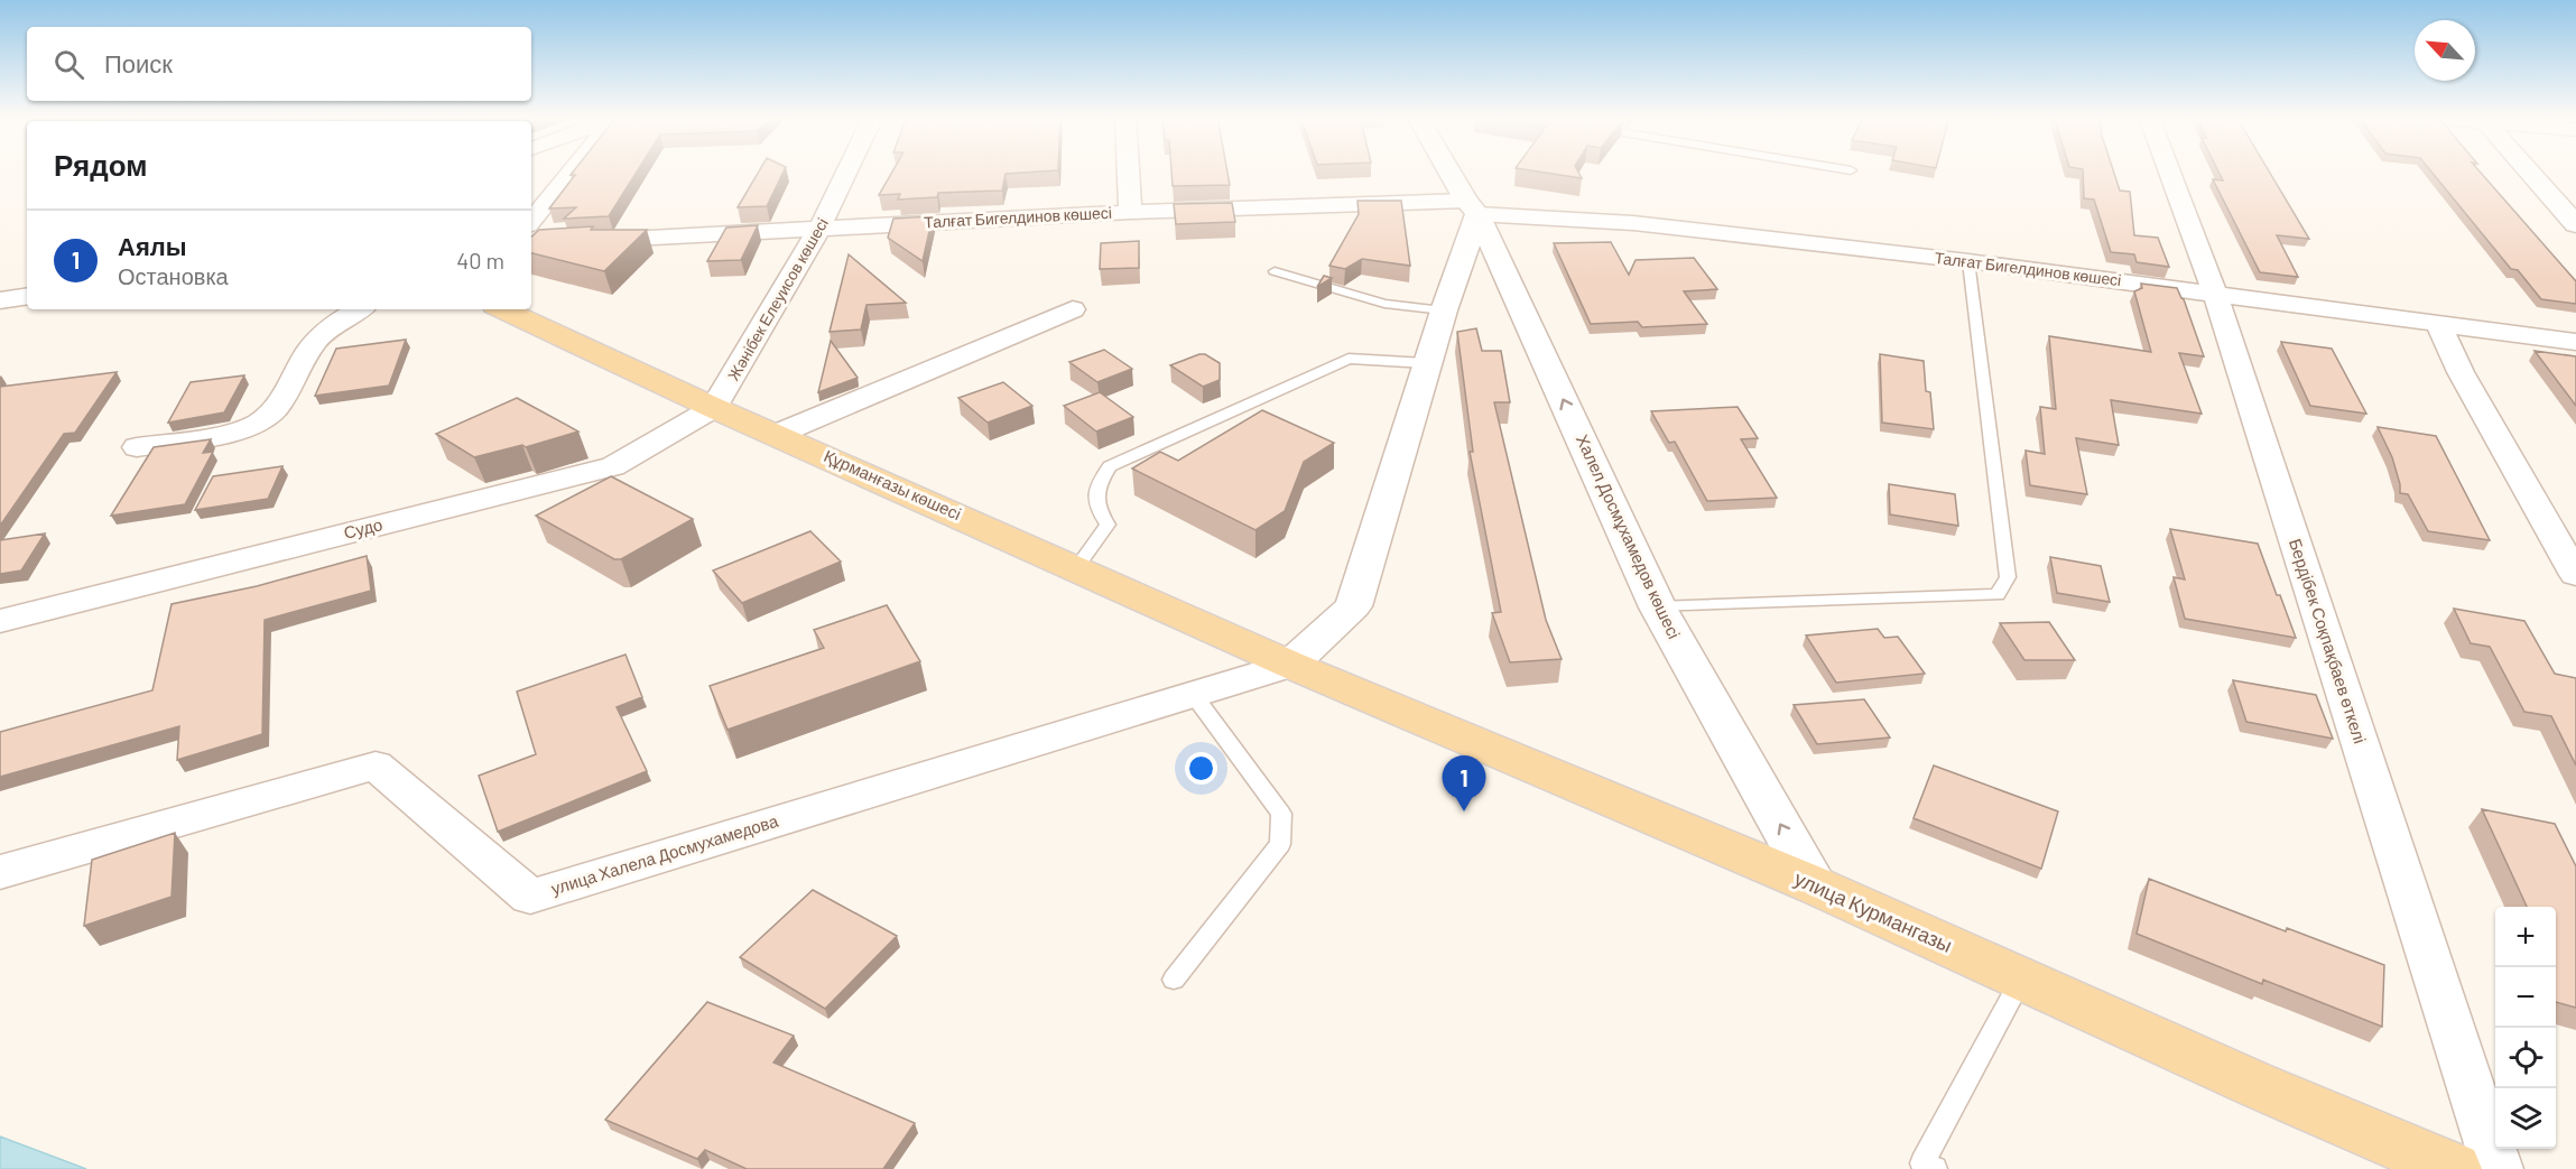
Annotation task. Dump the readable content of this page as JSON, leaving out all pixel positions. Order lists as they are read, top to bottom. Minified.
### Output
{"streets":{"main road":["Құрманғазы көшесі","улица Курмангазы"],"street":["Талғат Бигелдинов көшесі","Жәнібек Елеуисов көшесі","Судо","Халел Досмұхамедов көшесі","Бердібек Соқпақбаев өткелі","улица Халела Досмухамедова"]},"crossings":[["Талғат Бигелдинов көшесі","Жәнібек Елеуисов көшесі"],["Талғат Бигелдинов көшесі","Халел Досмұхамедов көшесі"],["Талғат Бигелдинов көшесі","Бердібек Соқпақбаев өткелі"],["Жәнібек Елеуисов көшесі","Құрманғазы көшесі"],["Жәнібек Елеуисов көшесі","Судо"],["Құрманғазы көшесі","Судо"],["Құрманғазы көшесі","улица Халела Досмухамедова"],["Құрманғазы көшесі","улица Курмангазы"],["Халел Досмұхамедов көшесі","улица Курмангазы"],["улица Халела Досмухамедова","улица Курмангазы"]],"one_way":["Халел Досмұхамедов көшесі"],"north":"top left","page":{"search":"Поиск","heading":"Рядом","list":[{"mark":"1","name":"Аялы","note":"Остановка","value":"40 m"}],"pins":"1","map_buttons":["+","−"]}}
